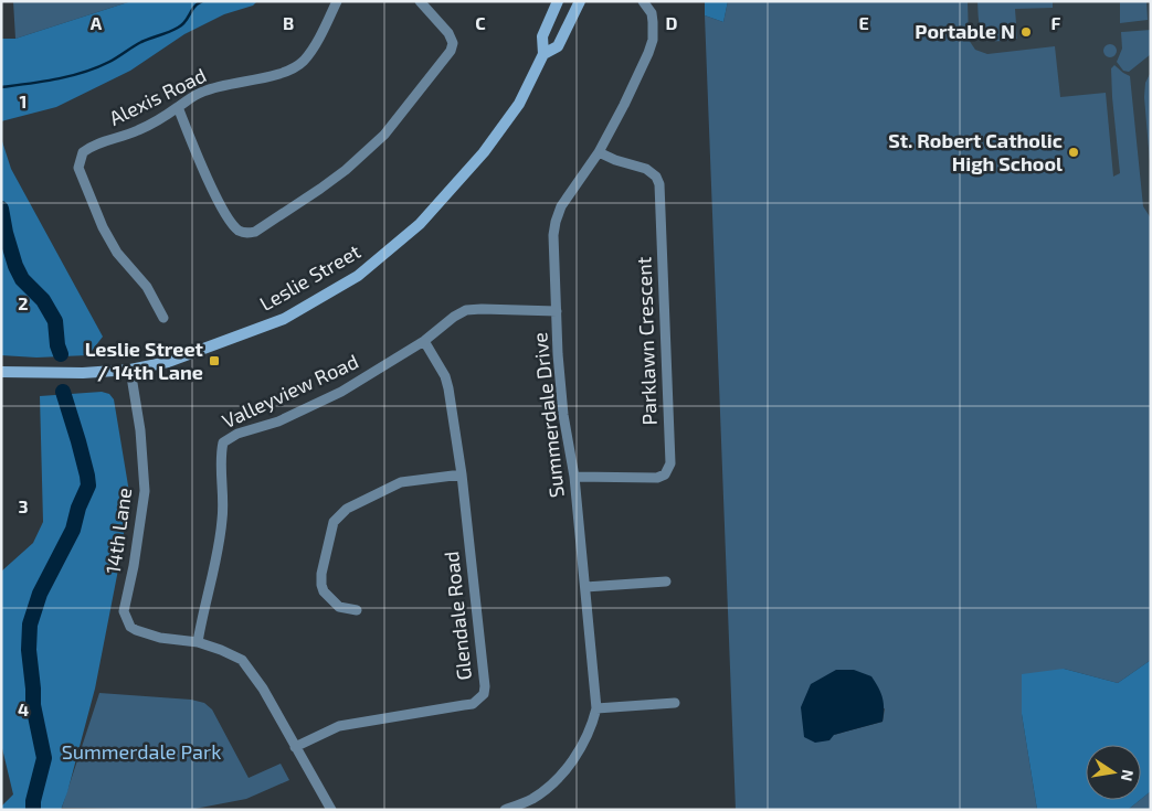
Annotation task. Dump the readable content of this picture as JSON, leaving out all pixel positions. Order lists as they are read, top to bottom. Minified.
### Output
{"streets":{"main road":["Leslie Street"],"street":["Alexis Road","Parklawn Crescent","Valleyview Road","Summerdale Drive","14th Lane","Glendale Road"]},"crossings":[["Leslie Street","14th Lane"],["Parklawn Crescent","Summerdale Drive"],["Valleyview Road","Summerdale Drive"],["Valleyview Road","14th Lane"],["Valleyview Road","Glendale Road"]],"parks":["Summerdale Park"],"places":{"other":["Portable N","St. Robert Catholic High School"],"transit":["Leslie Street / 14th Lane"]},"north":"right","grid":{"columns":["A","B","C","D","E","F"],"rows":["1","2","3","4"]}}
